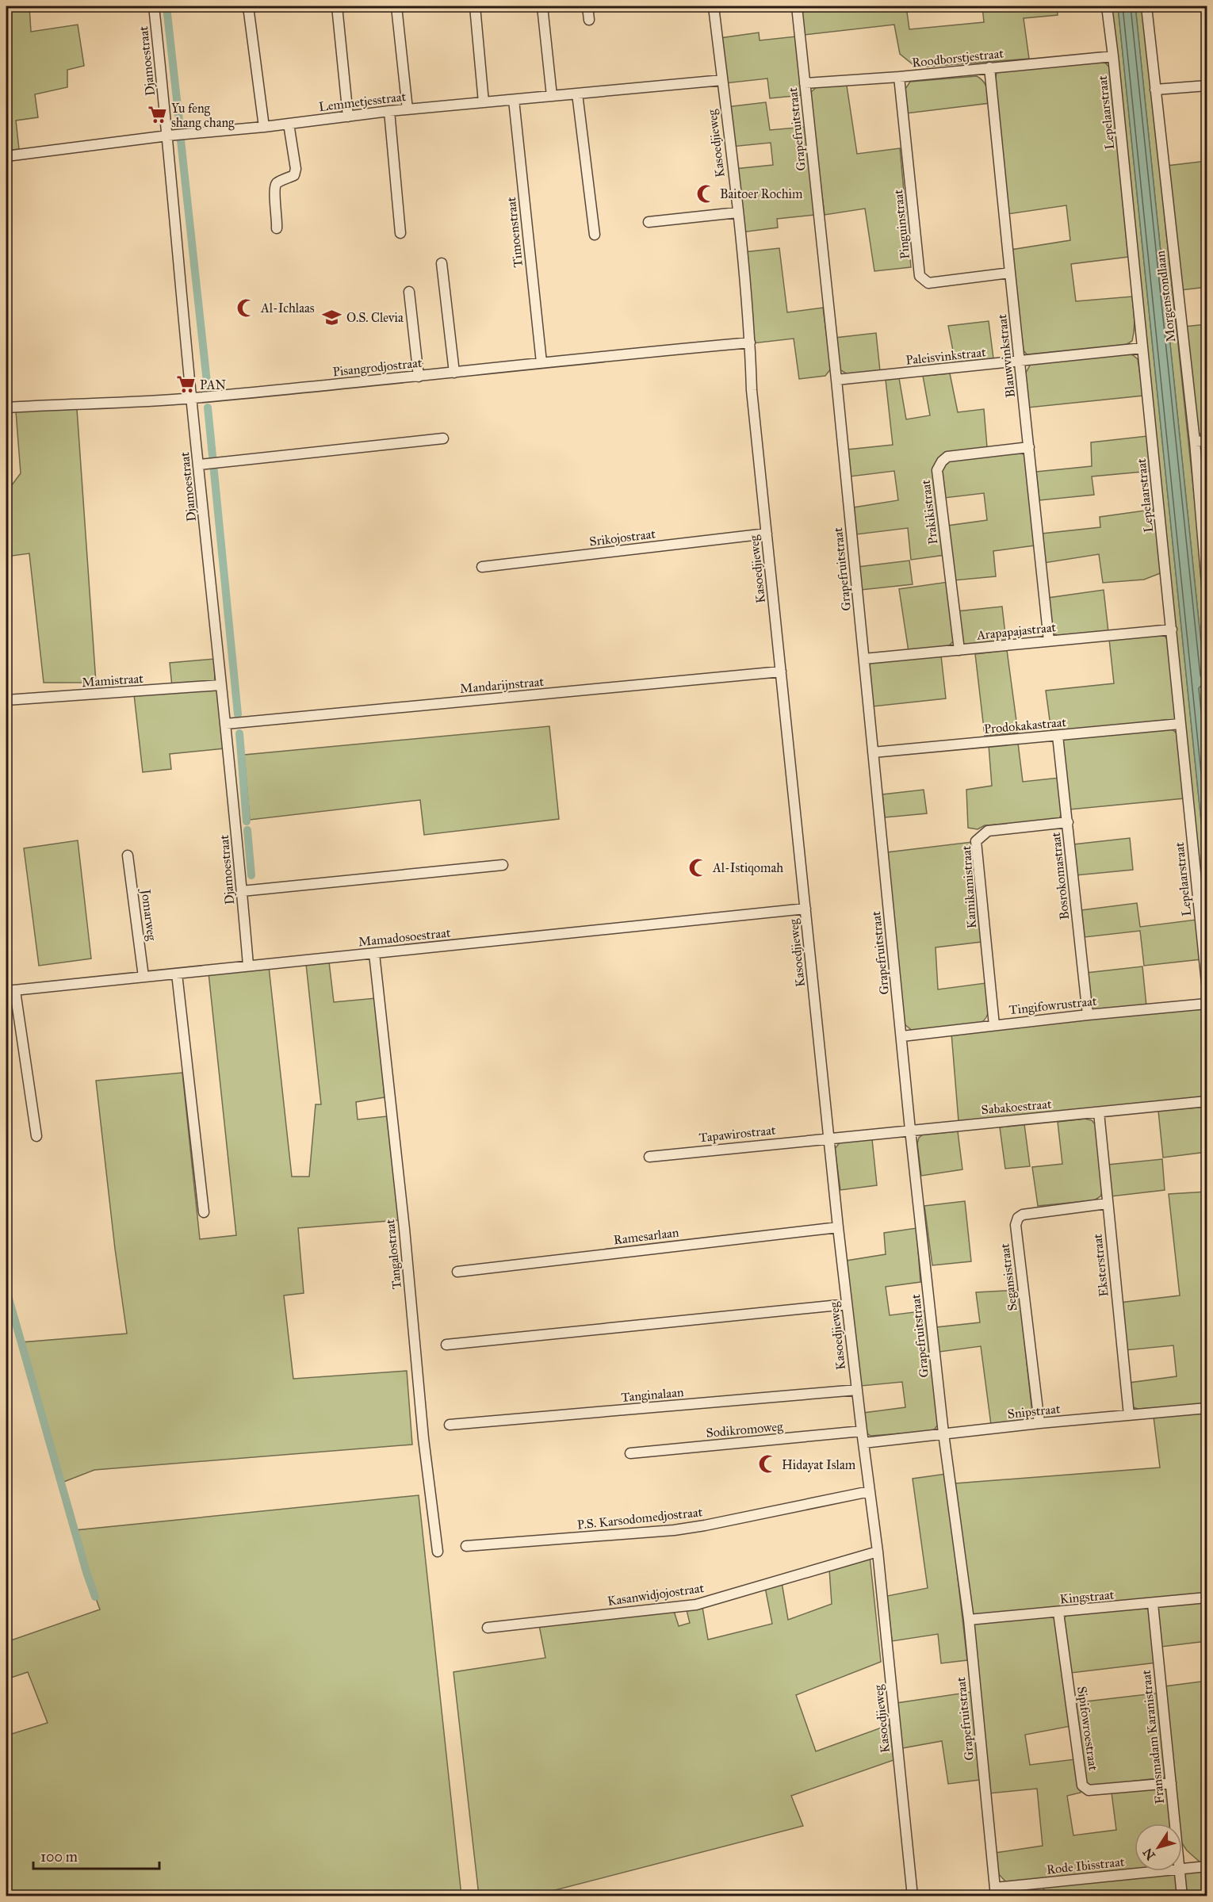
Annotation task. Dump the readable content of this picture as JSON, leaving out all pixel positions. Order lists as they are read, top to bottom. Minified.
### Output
{"streets":{"street":["Roodborstjestraat","Djamoestraat","Lemmetjesstraat","Lepelaarstraat","Grapefruitstraat","Kasoedjieweg","Pinguinstraat","Timoenstraat","Morgenstondlaan","Paleisvinkstraat","Blauwvinkstraat","Pisangrodjostraat","Prakikistraat","Srikojostraat","Arapapajastraat","Mamistraat","Mandarijnstraat","Prodokakastraat","Bosrokomastraat","Kamikamistraat","Jomarweg","Mamadosoestraat","Tingifowrustraat","Sabakoestraat","Tapawirostraat","Ramesarlaan","Tangalostraat","Eksterstraat","Segansistraat","Tanginalaan","Snipstraat","Sodikromoweg","P.S. Karsodomedjostraat","Kasanwidjojostraat","Kingstraat","Sipifowroestraat","Fransmadam Karanistraat","Rode Ibisstraat"]},"crossings":[["Roodborstjestraat","Lepelaarstraat"],["Roodborstjestraat","Grapefruitstraat"],["Roodborstjestraat","Pinguinstraat"],["Roodborstjestraat","Blauwvinkstraat"],["Djamoestraat","Lemmetjesstraat"],["Djamoestraat","Pisangrodjostraat"],["Djamoestraat","Mamistraat"],["Djamoestraat","Mandarijnstraat"],["Djamoestraat","Mamadosoestraat"],["Lemmetjesstraat","Kasoedjieweg"],["Lemmetjesstraat","Timoenstraat"],["Lepelaarstraat","Paleisvinkstraat"],["Lepelaarstraat","Arapapajastraat"],["Lepelaarstraat","Prodokakastraat"],["Grapefruitstraat","Paleisvinkstraat"],["Grapefruitstraat","Arapapajastraat"],["Grapefruitstraat","Prodokakastraat"],["Grapefruitstraat","Tingifowrustraat"],["Grapefruitstraat","Sabakoestraat"],["Grapefruitstraat","Snipstraat"],["Grapefruitstraat","Kingstraat"],["Grapefruitstraat","Rode Ibisstraat"],["Kasoedjieweg","Pisangrodjostraat"],["Kasoedjieweg","Srikojostraat"],["Kasoedjieweg","Mandarijnstraat"],["Kasoedjieweg","Mamadosoestraat"],["Kasoedjieweg","Sabakoestraat"],["Kasoedjieweg","Tapawirostraat"],["Kasoedjieweg","Ramesarlaan"],["Kasoedjieweg","Tanginalaan"],["Kasoedjieweg","Snipstraat"],["Kasoedjieweg","Sodikromoweg"],["Kasoedjieweg","P.S. Karsodomedjostraat"],["Kasoedjieweg","Kasanwidjojostraat"],["Pinguinstraat","Blauwvinkstraat"],["Timoenstraat","Pisangrodjostraat"],["Paleisvinkstraat","Blauwvinkstraat"],["Blauwvinkstraat","Prakikistraat"],["Blauwvinkstraat","Arapapajastraat"],["Prakikistraat","Arapapajastraat"],["Prodokakastraat","Bosrokomastraat"],["Bosrokomastraat","Kamikamistraat"],["Bosrokomastraat","Tingifowrustraat"],["Kamikamistraat","Tingifowrustraat"],["Jomarweg","Mamadosoestraat"],["Mamadosoestraat","Tangalostraat"],["Sabakoestraat","Tapawirostraat"],["Sabakoestraat","Eksterstraat"],["Eksterstraat","Segansistraat"],["Eksterstraat","Snipstraat"],["Segansistraat","Snipstraat"],["Kingstraat","Sipifowroestraat"],["Kingstraat","Fransmadam Karanistraat"],["Sipifowroestraat","Fransmadam Karanistraat"]],"places":{"supermarket":["Yu feng shang chang","PAN"],"mosque":["Baitoer Rochim","Al-Ichlaas","Al-Istiqomah","Hidayat Islam"],"school or university":["O.S. Clevia"]},"scale_bar":"100 m","north":"bottom left"}
